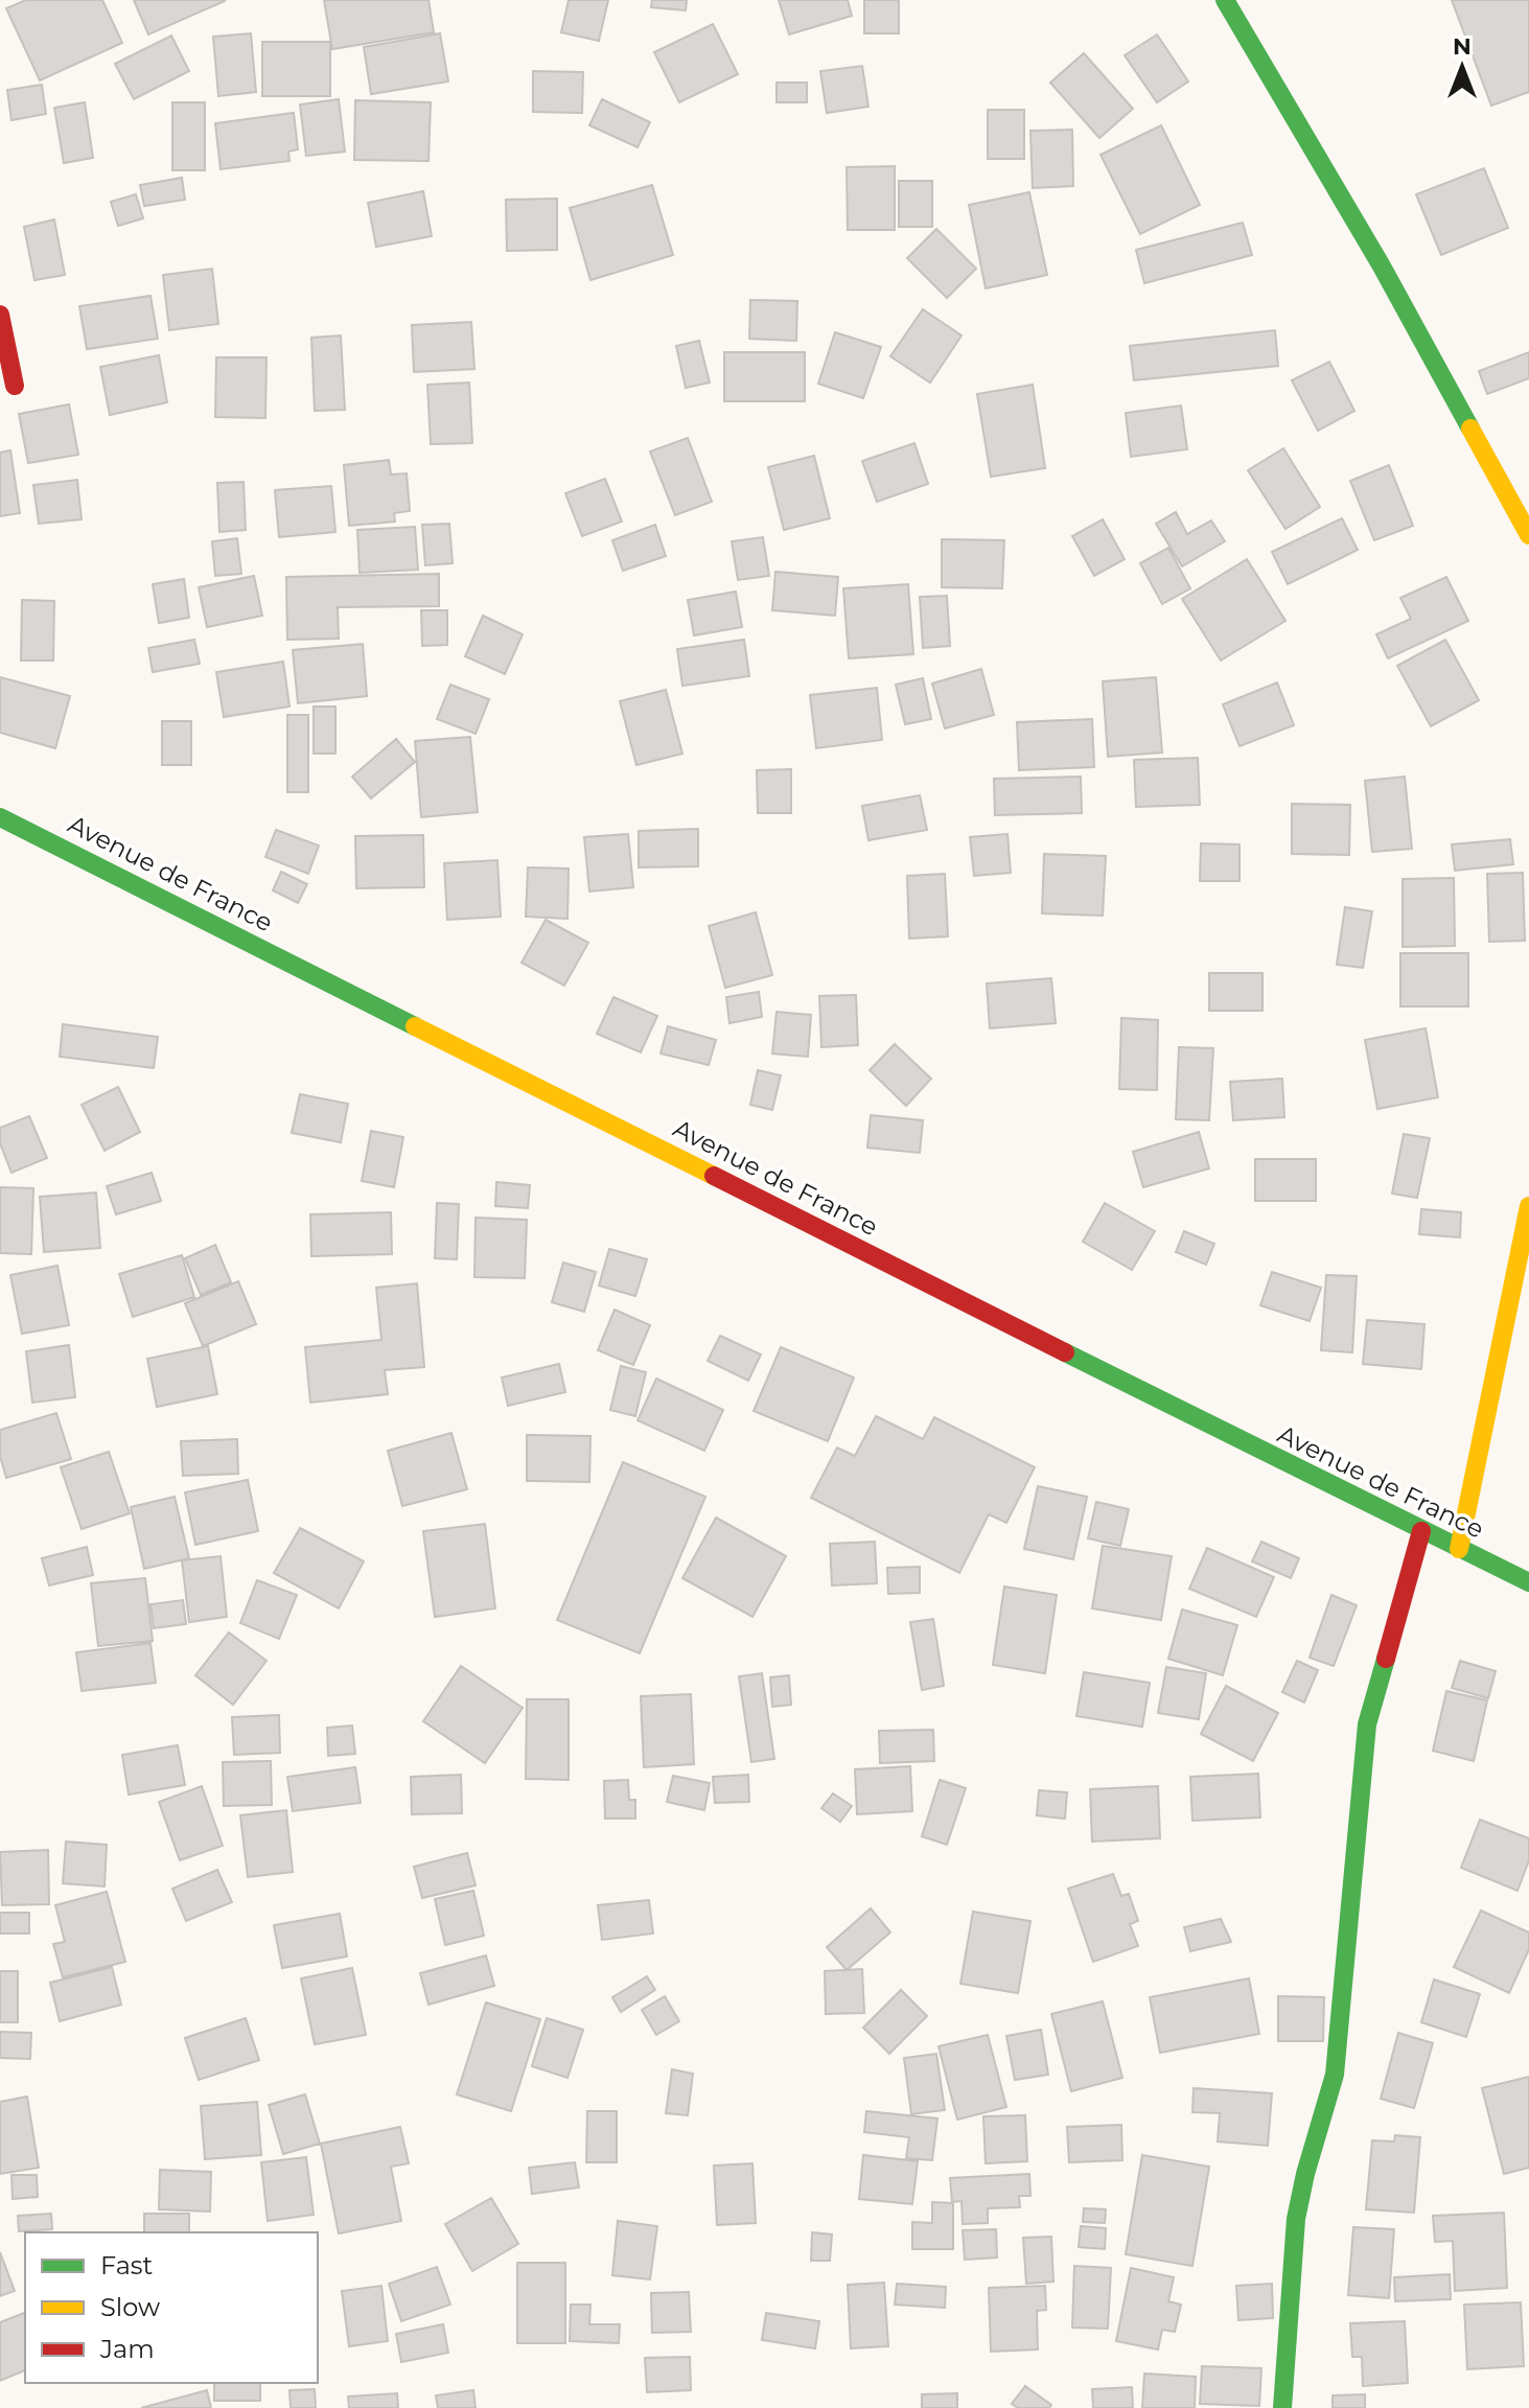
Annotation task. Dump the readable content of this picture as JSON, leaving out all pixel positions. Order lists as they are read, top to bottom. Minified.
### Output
{"streets":{"street":["Avenue de France"]},"legend":["Fast","Slow","Jam"],"north":"top"}
